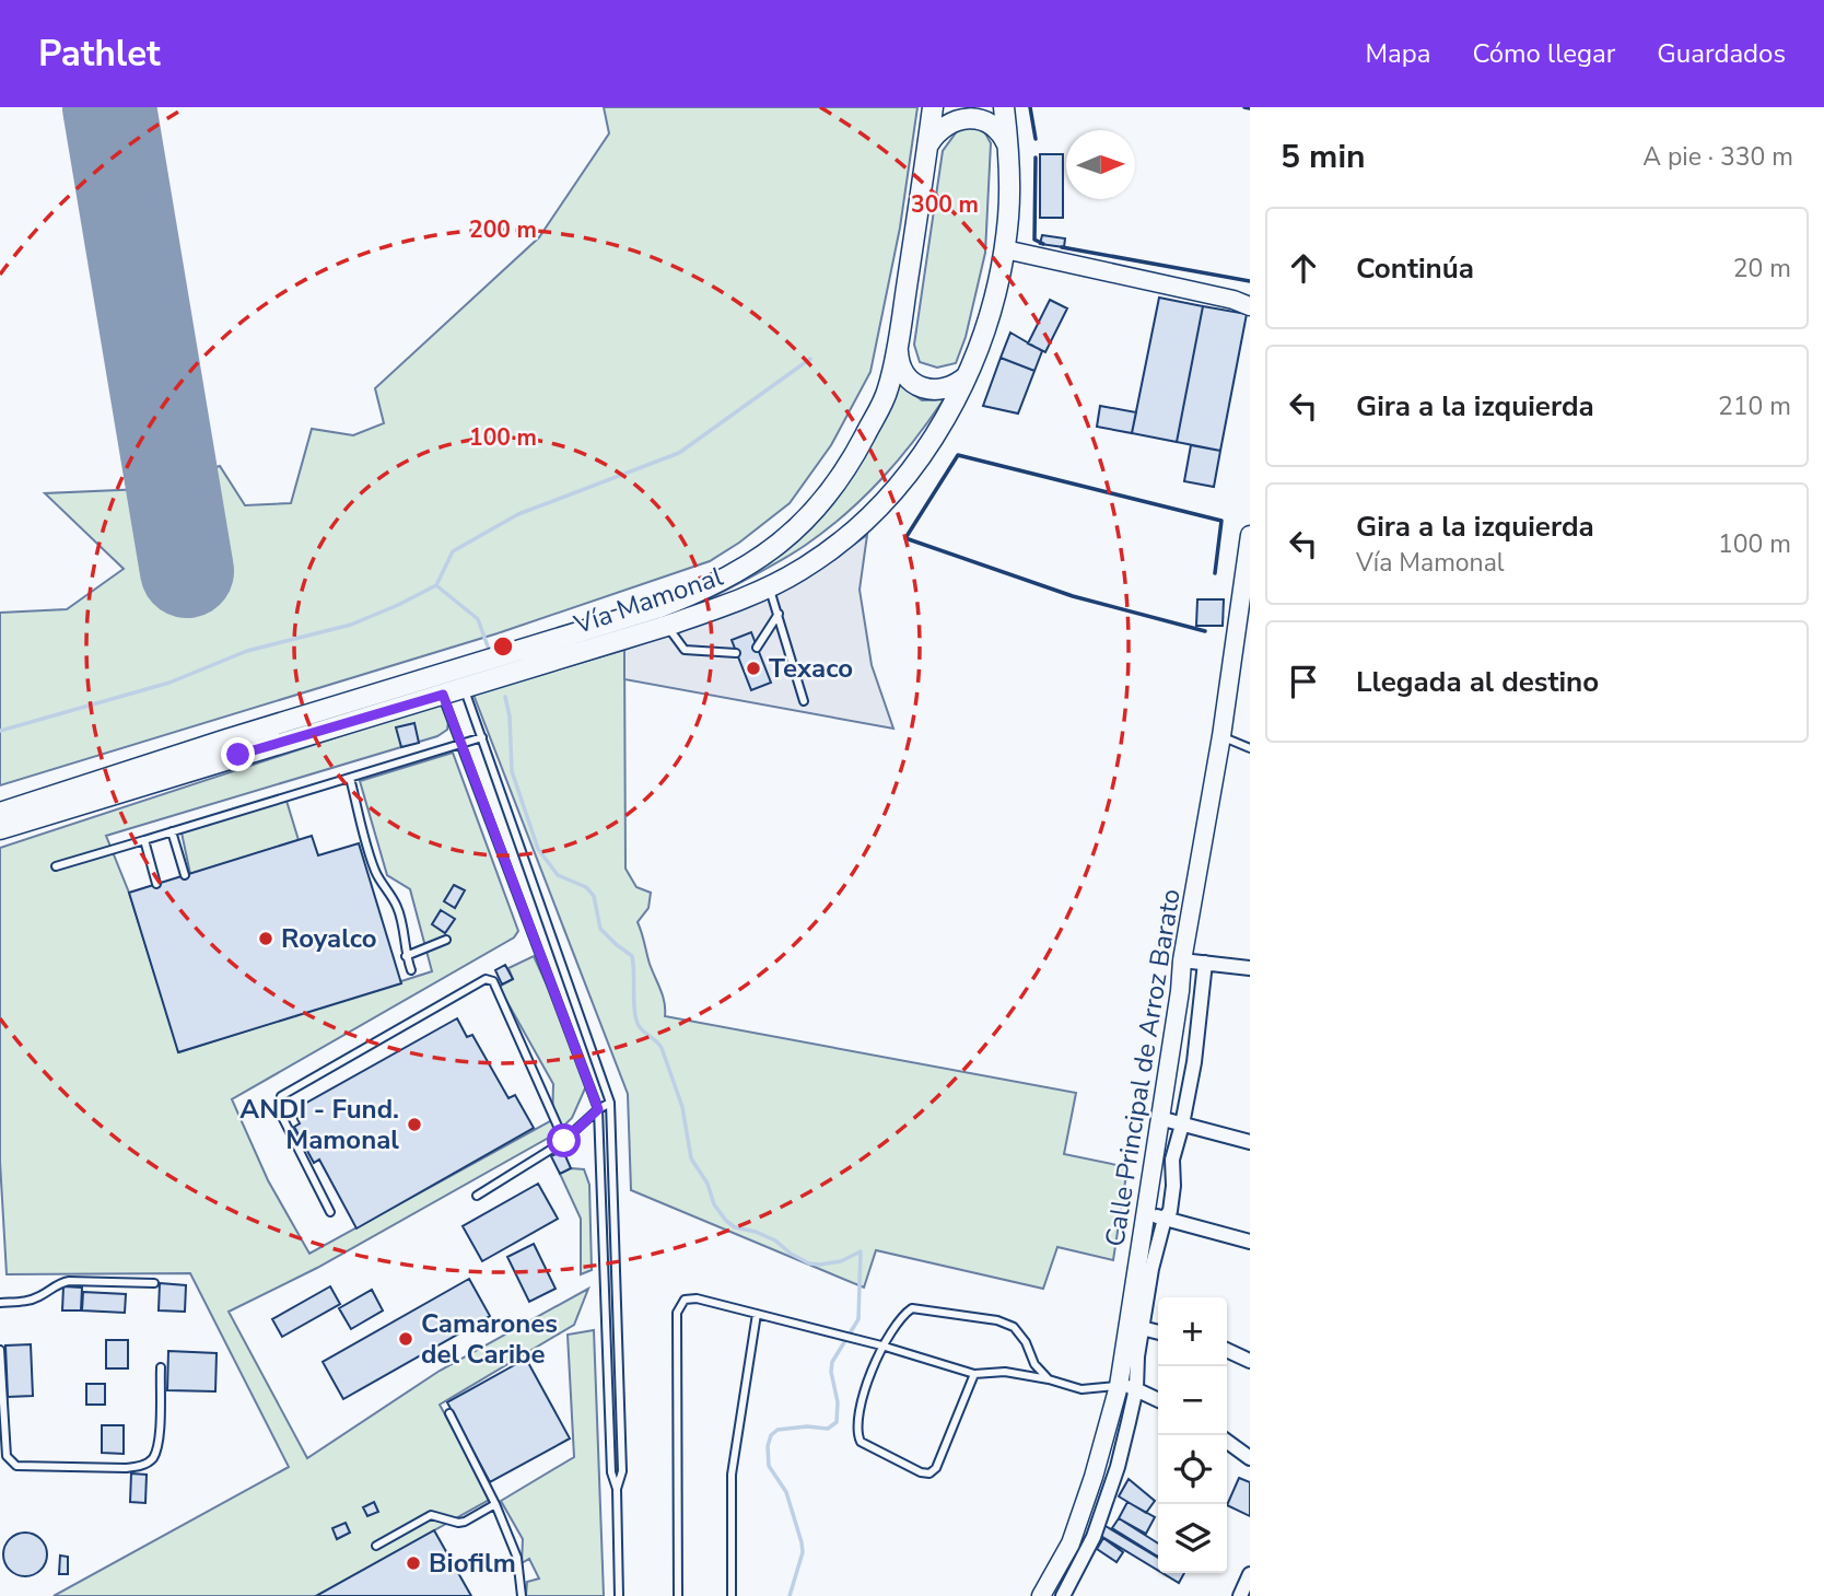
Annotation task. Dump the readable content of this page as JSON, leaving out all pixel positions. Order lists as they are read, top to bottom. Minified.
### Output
{"streets":{"main road":["Vía Mamonal"],"street":["Calle Principal de Arroz Barato"]},"places":["Texaco","Royalco","ANDI - Fund. Mamonal","Camarones del Caribe","Biofilm"],"north":"right","page":{"header":"Pathlet","nav":["Mapa","Cómo llegar","Guardados"],"heading":["5 min","A pie · 330 m"],"list":[["Continúa","20 m"],["Gira a la izquierda","210 m"],["Gira a la izquierda","Vía Mamonal","100 m"],"Llegada al destino"],"map_buttons":["+","−"]},"rings":["300 m","200 m","100 m"]}
